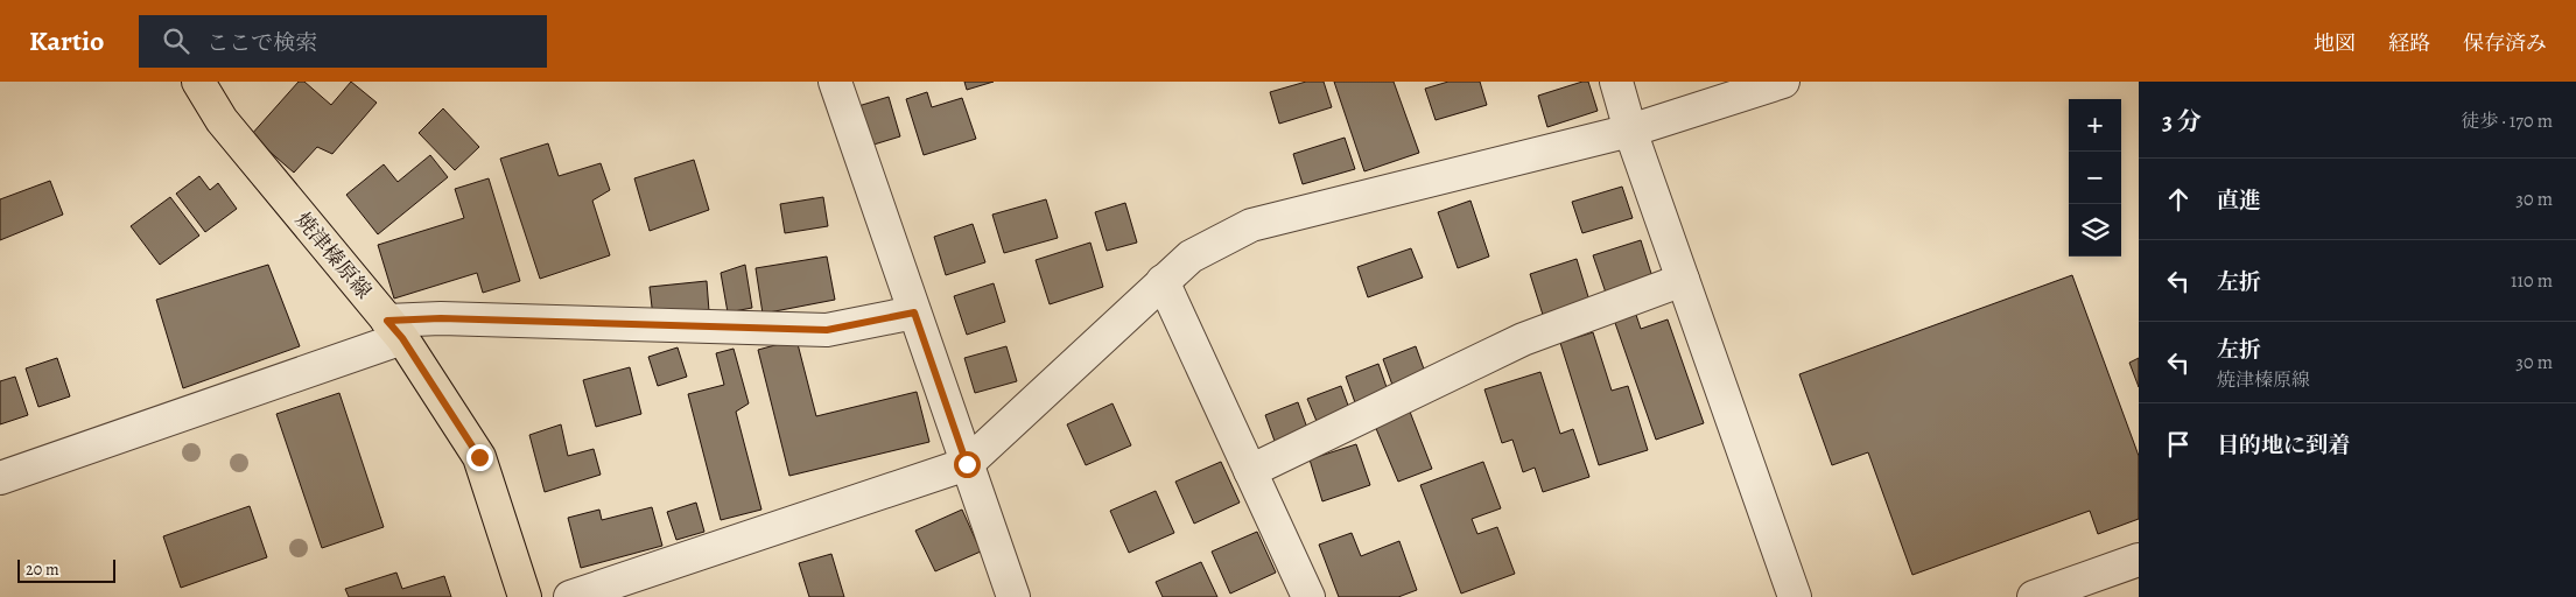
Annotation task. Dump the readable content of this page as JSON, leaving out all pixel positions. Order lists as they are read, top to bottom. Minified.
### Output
{"streets":{"main road":["焼津榛原線"]},"scale_bar":"20 m","page":{"header":"Kartio","search":"ここで検索","nav":["地図","経路","保存済み"],"heading":["3 分","徒歩 · 170 m"],"map_buttons":["+","−"],"list":[["直進","30 m"],["左折","110 m"],["左折","焼津榛原線","30 m"],"目的地に到着"],"scale":"20 m"}}
